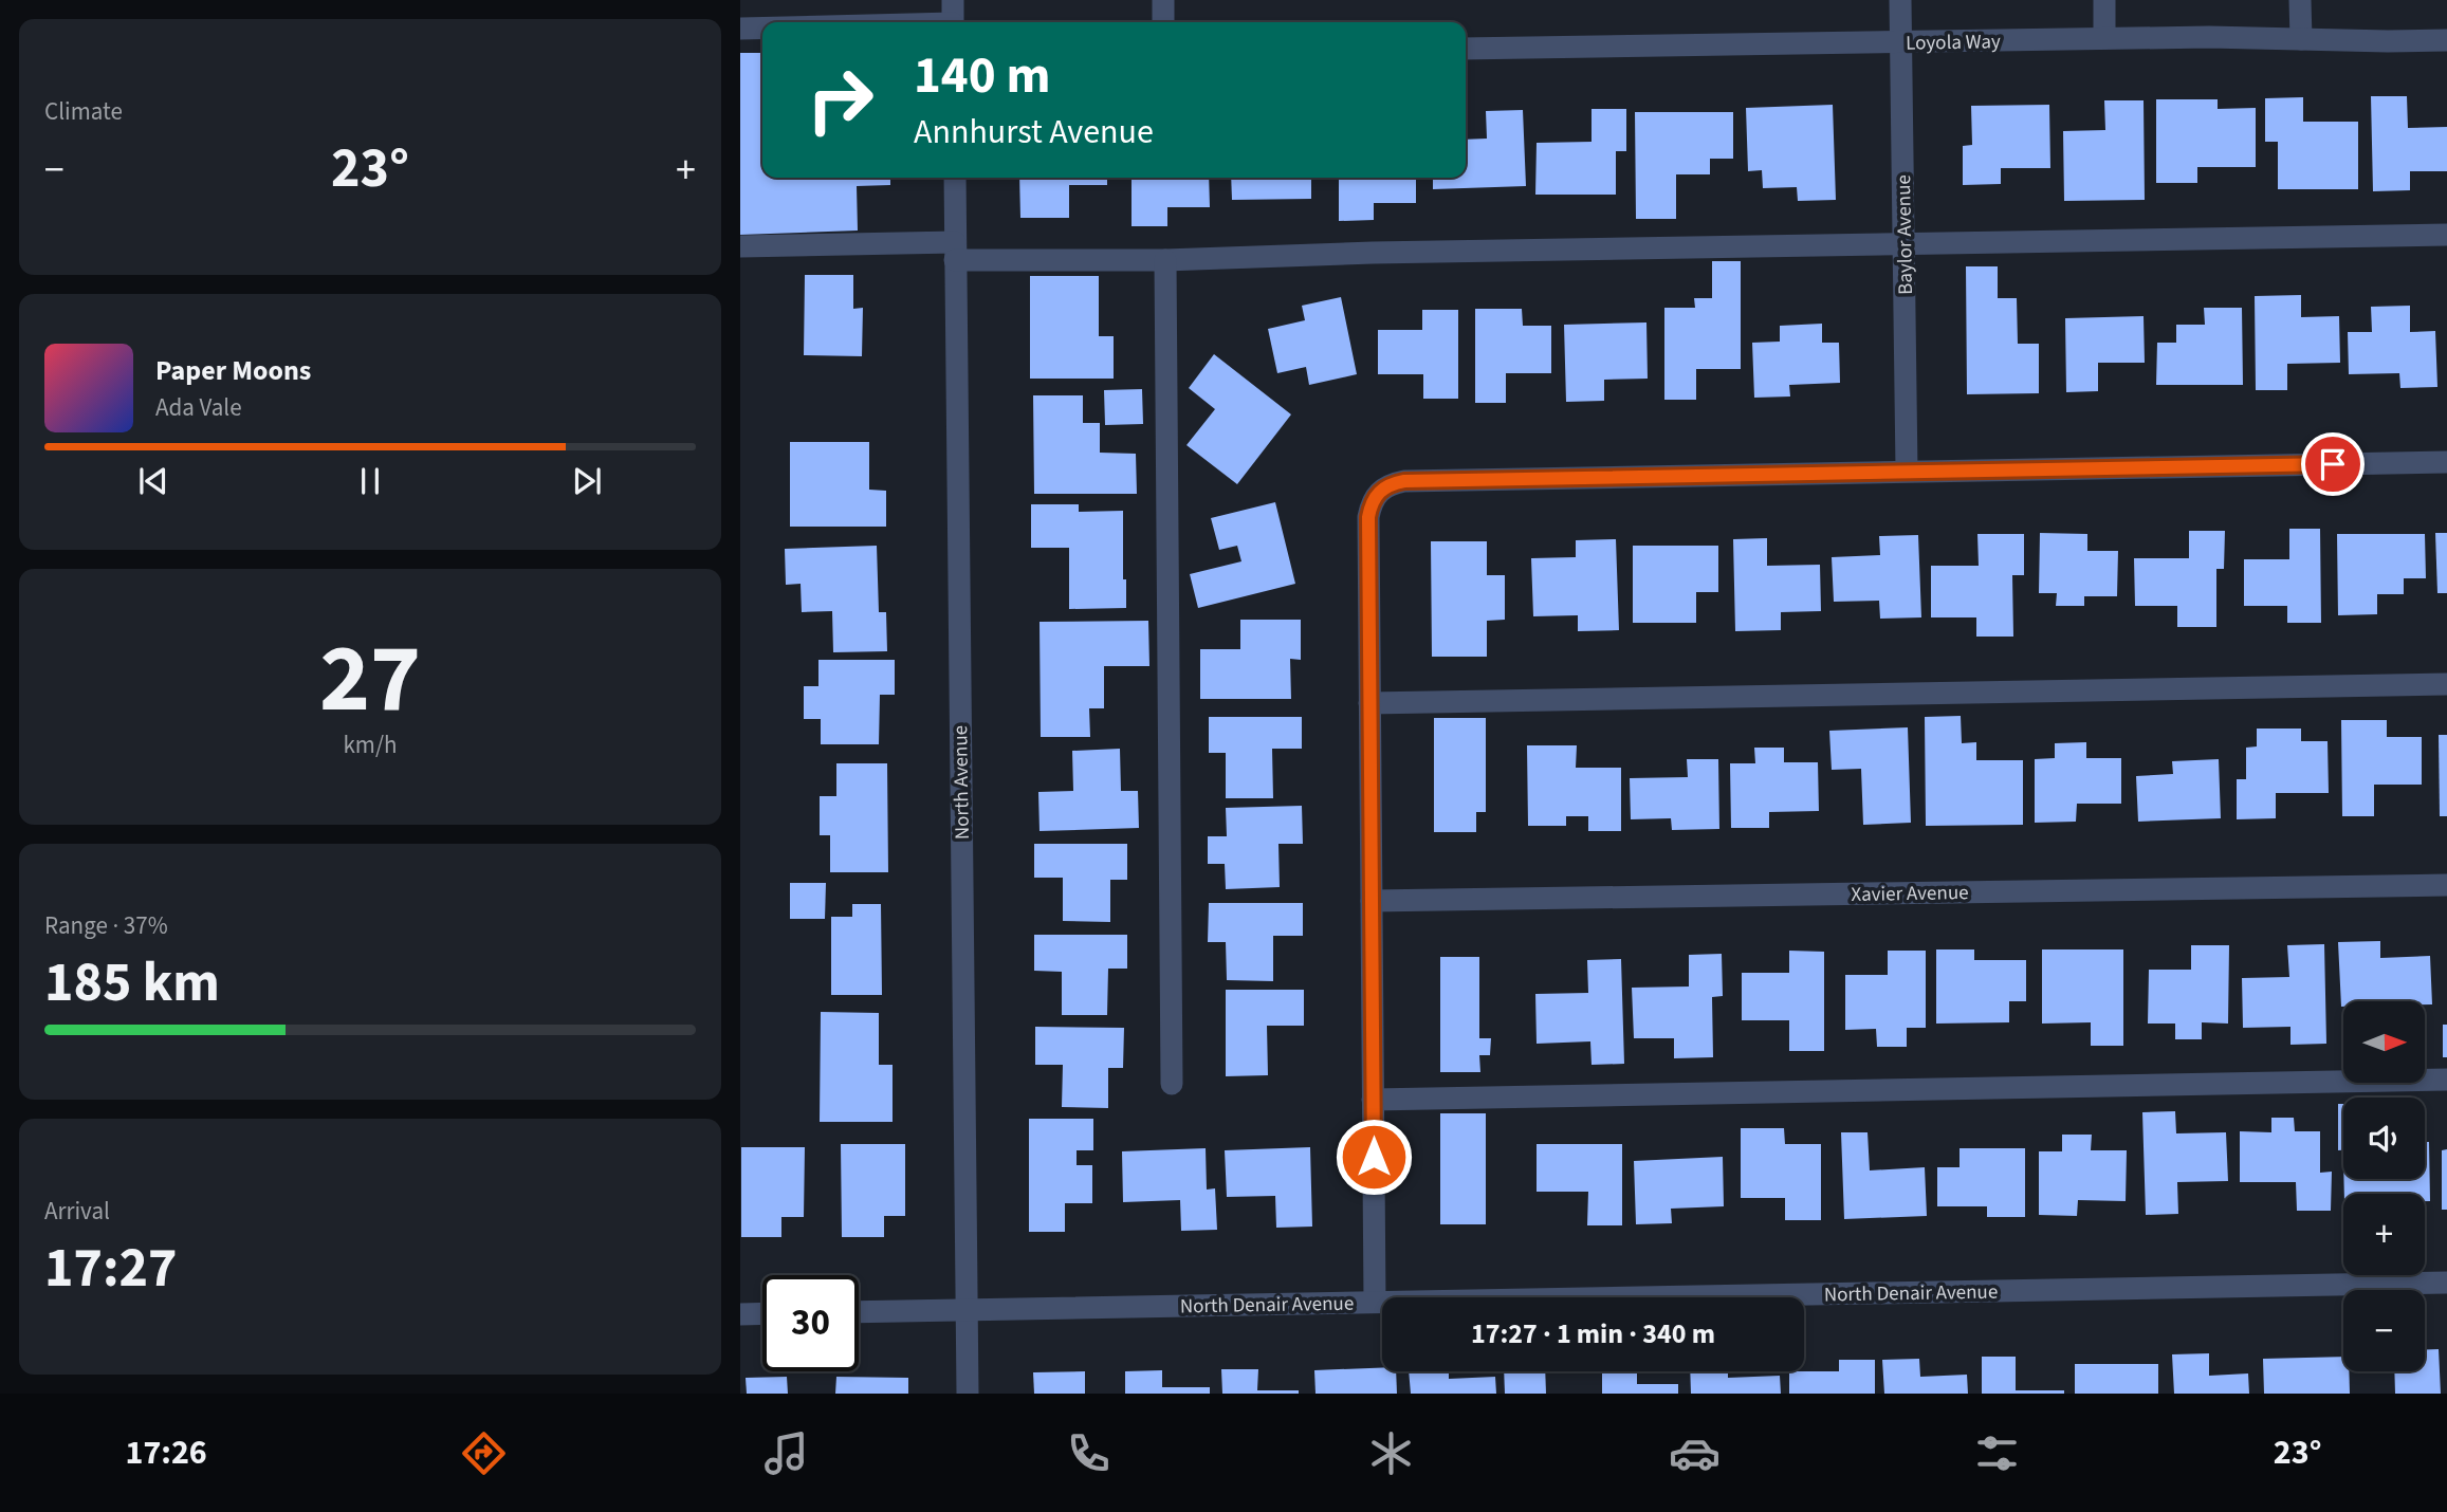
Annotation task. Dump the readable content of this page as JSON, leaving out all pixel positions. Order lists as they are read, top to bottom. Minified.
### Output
{"streets":{"street":["Loyola Way","Baylor Avenue","North Avenue","Xavier Avenue","North Denair Avenue"]},"crossings":[["Loyola Way","Baylor Avenue"],["North Avenue","North Denair Avenue"]],"north":"right","page":{"tile":["Climate",["27","km/h"],["Range · 37%","185 km"],["Arrival","17:27"]],"turn":["140 m","Annhurst Avenue"],"heat":["−","23°","+"],"song":["Paper Moons","Ada Vale"],"map_buttons":["+","−"],"limit":"30","trip":"17:27 · 1 min · 340 m","tabs":["17:26","23°"]}}
